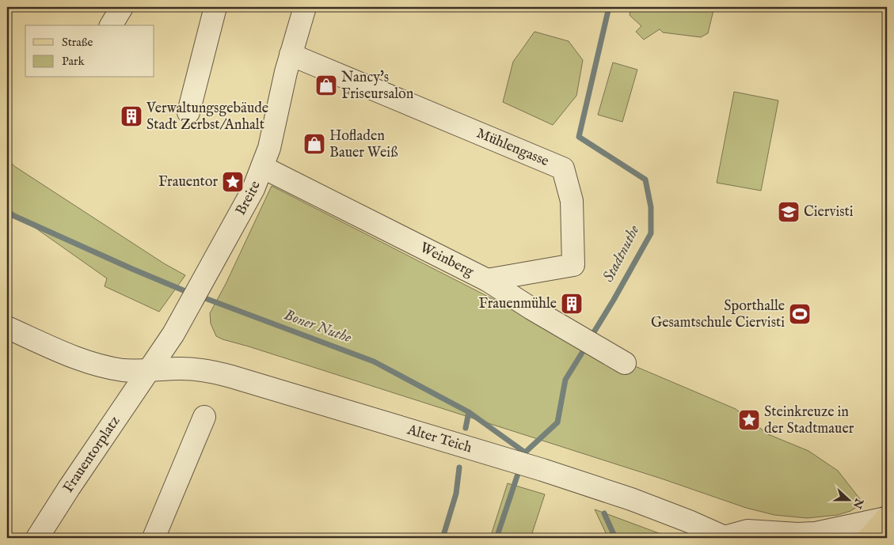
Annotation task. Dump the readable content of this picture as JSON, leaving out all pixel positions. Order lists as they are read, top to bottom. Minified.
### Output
{"streets":{"street":["Mühlengasse","Breite","Weinberg","Alter Teich","Frauentorplatz"]},"crossings":[["Mühlengasse","Breite"],["Mühlengasse","Weinberg"],["Breite","Weinberg"],["Breite","Alter Teich"],["Breite","Frauentorplatz"],["Alter Teich","Frauentorplatz"]],"water":["Stadtnuthe","Boner Nuthe"],"places":{"shop":["Nancy's Friseursalon","Hofladen Bauer Weiß"],"building":["Verwaltungsgebäude Stadt Zerbst/Anhalt","Frauenmühle"],"place":["Frauentor","Steinkreuze in der Stadtmauer"],"school or university":["Ciervisti"],"sports":["Sporthalle Gesamtschule Ciervisti"]},"legend":["Straße","Park"],"north":"right"}
